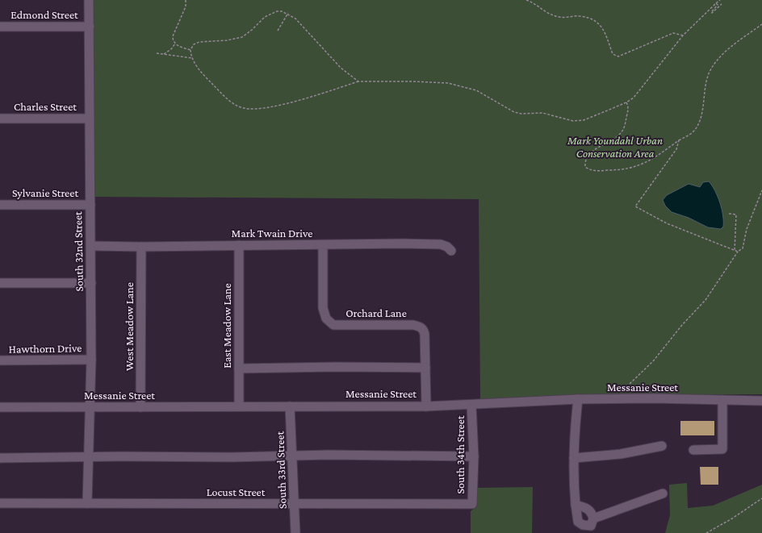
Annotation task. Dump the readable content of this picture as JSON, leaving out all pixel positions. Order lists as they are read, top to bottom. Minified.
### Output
{"streets":{"street":["Edmond Street","Charles Street","Sylvanie Street","Mark Twain Drive","South 32nd Street","Orchard Lane","East Meadow Lane","West Meadow Lane","Hawthorn Drive","Messanie Street","South 34th Street","South 33rd Street","Locust Street"]},"crossings":[["Edmond Street","South 32nd Street"],["Charles Street","South 32nd Street"],["Sylvanie Street","South 32nd Street"],["Mark Twain Drive","South 32nd Street"],["Mark Twain Drive","Orchard Lane"],["Mark Twain Drive","East Meadow Lane"],["Mark Twain Drive","West Meadow Lane"],["South 32nd Street","Hawthorn Drive"],["South 32nd Street","Messanie Street"],["South 32nd Street","Locust Street"],["Orchard Lane","Messanie Street"],["East Meadow Lane","Messanie Street"],["West Meadow Lane","Messanie Street"],["Messanie Street","South 34th Street"],["Messanie Street","South 33rd Street"],["South 34th Street","Locust Street"],["South 33rd Street","Locust Street"]],"parks":["Mark Youndahl Urban Conservation Area"]}
